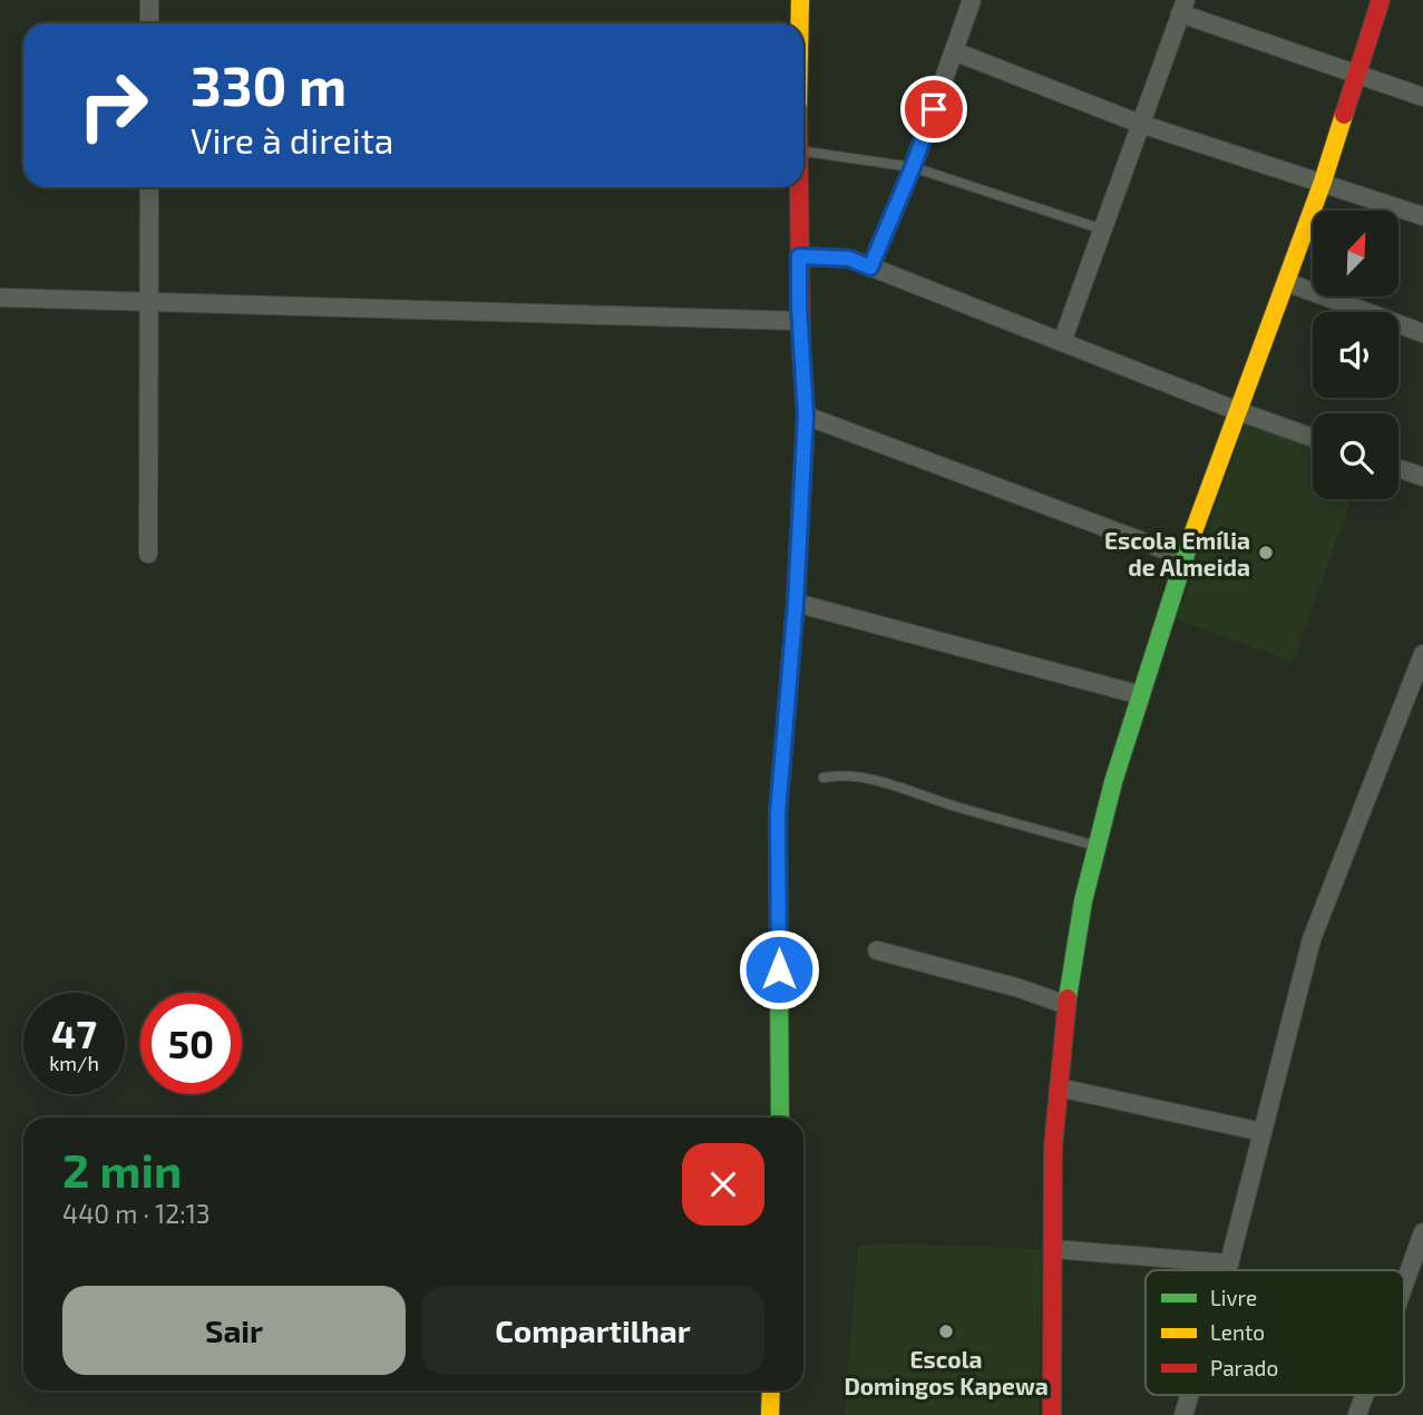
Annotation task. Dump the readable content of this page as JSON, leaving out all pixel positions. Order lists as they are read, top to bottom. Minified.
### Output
{"places":["Escola Emília de Almeida","Escola Domingos Kapewa"],"legend":["Livre","Lento","Parado"],"north":"top right","page":{"turn":["330 m","Vire à direita"],"speed":"47 km/h","limit":"50","heading":["2 min","440 m · 12:13"],"buttons":["Sair","Compartilhar"]}}
